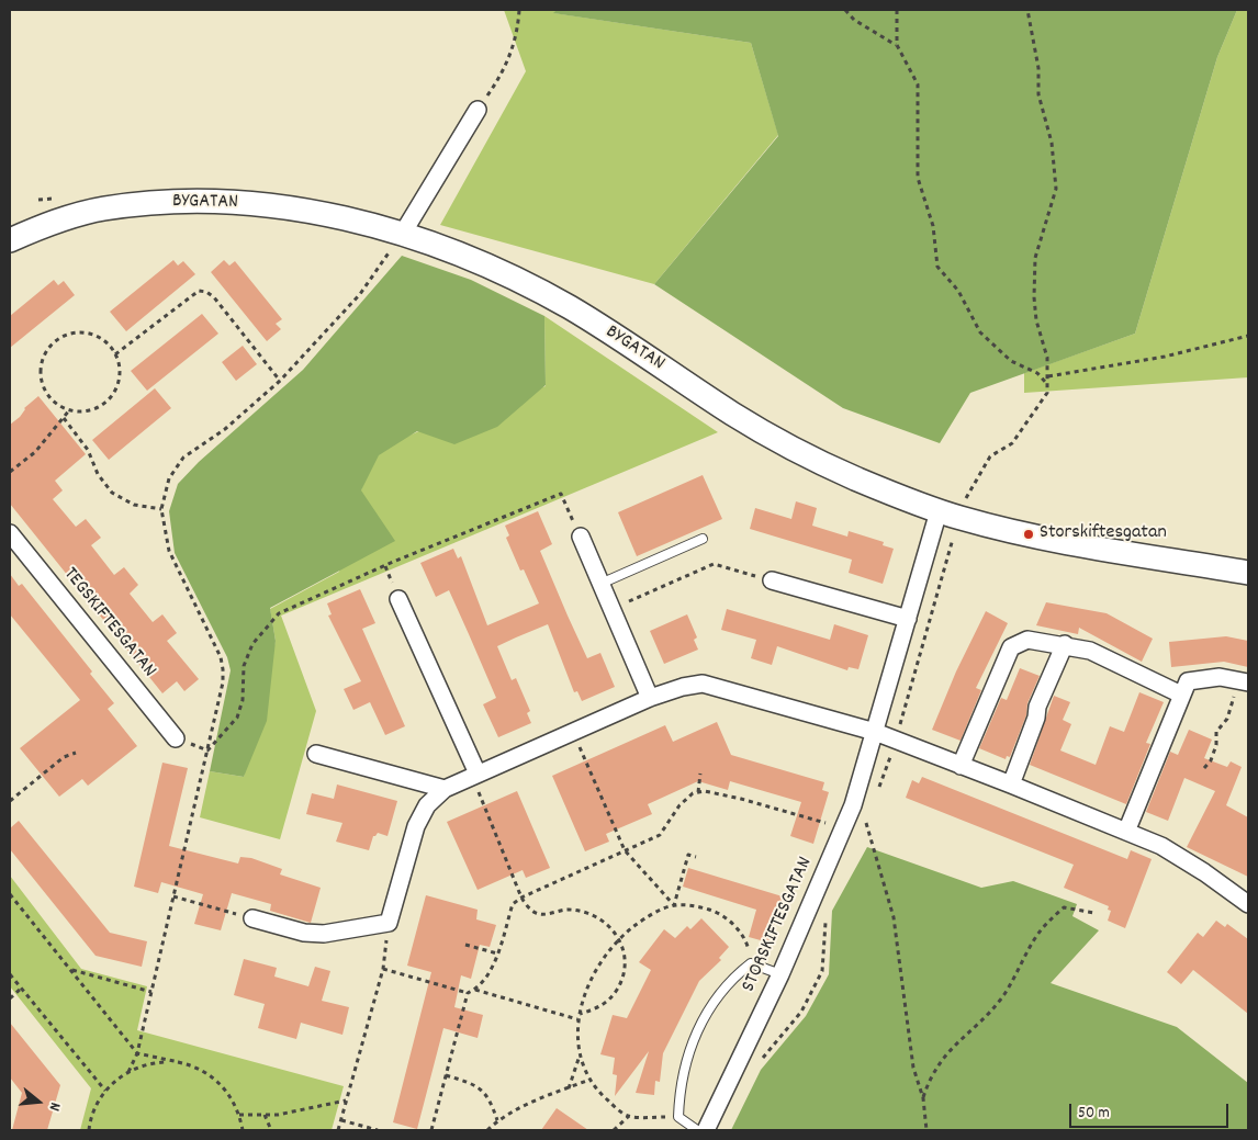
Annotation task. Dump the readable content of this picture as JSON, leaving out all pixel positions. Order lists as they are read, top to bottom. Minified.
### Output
{"streets":{"street":["BYGATAN","TEGSKIFTESGATAN","STORSKIFTESGATAN"]},"crossings":[["BYGATAN","STORSKIFTESGATAN"]],"places":["Storskiftesgatan"],"scale_bar":"50 m","north":"right"}
